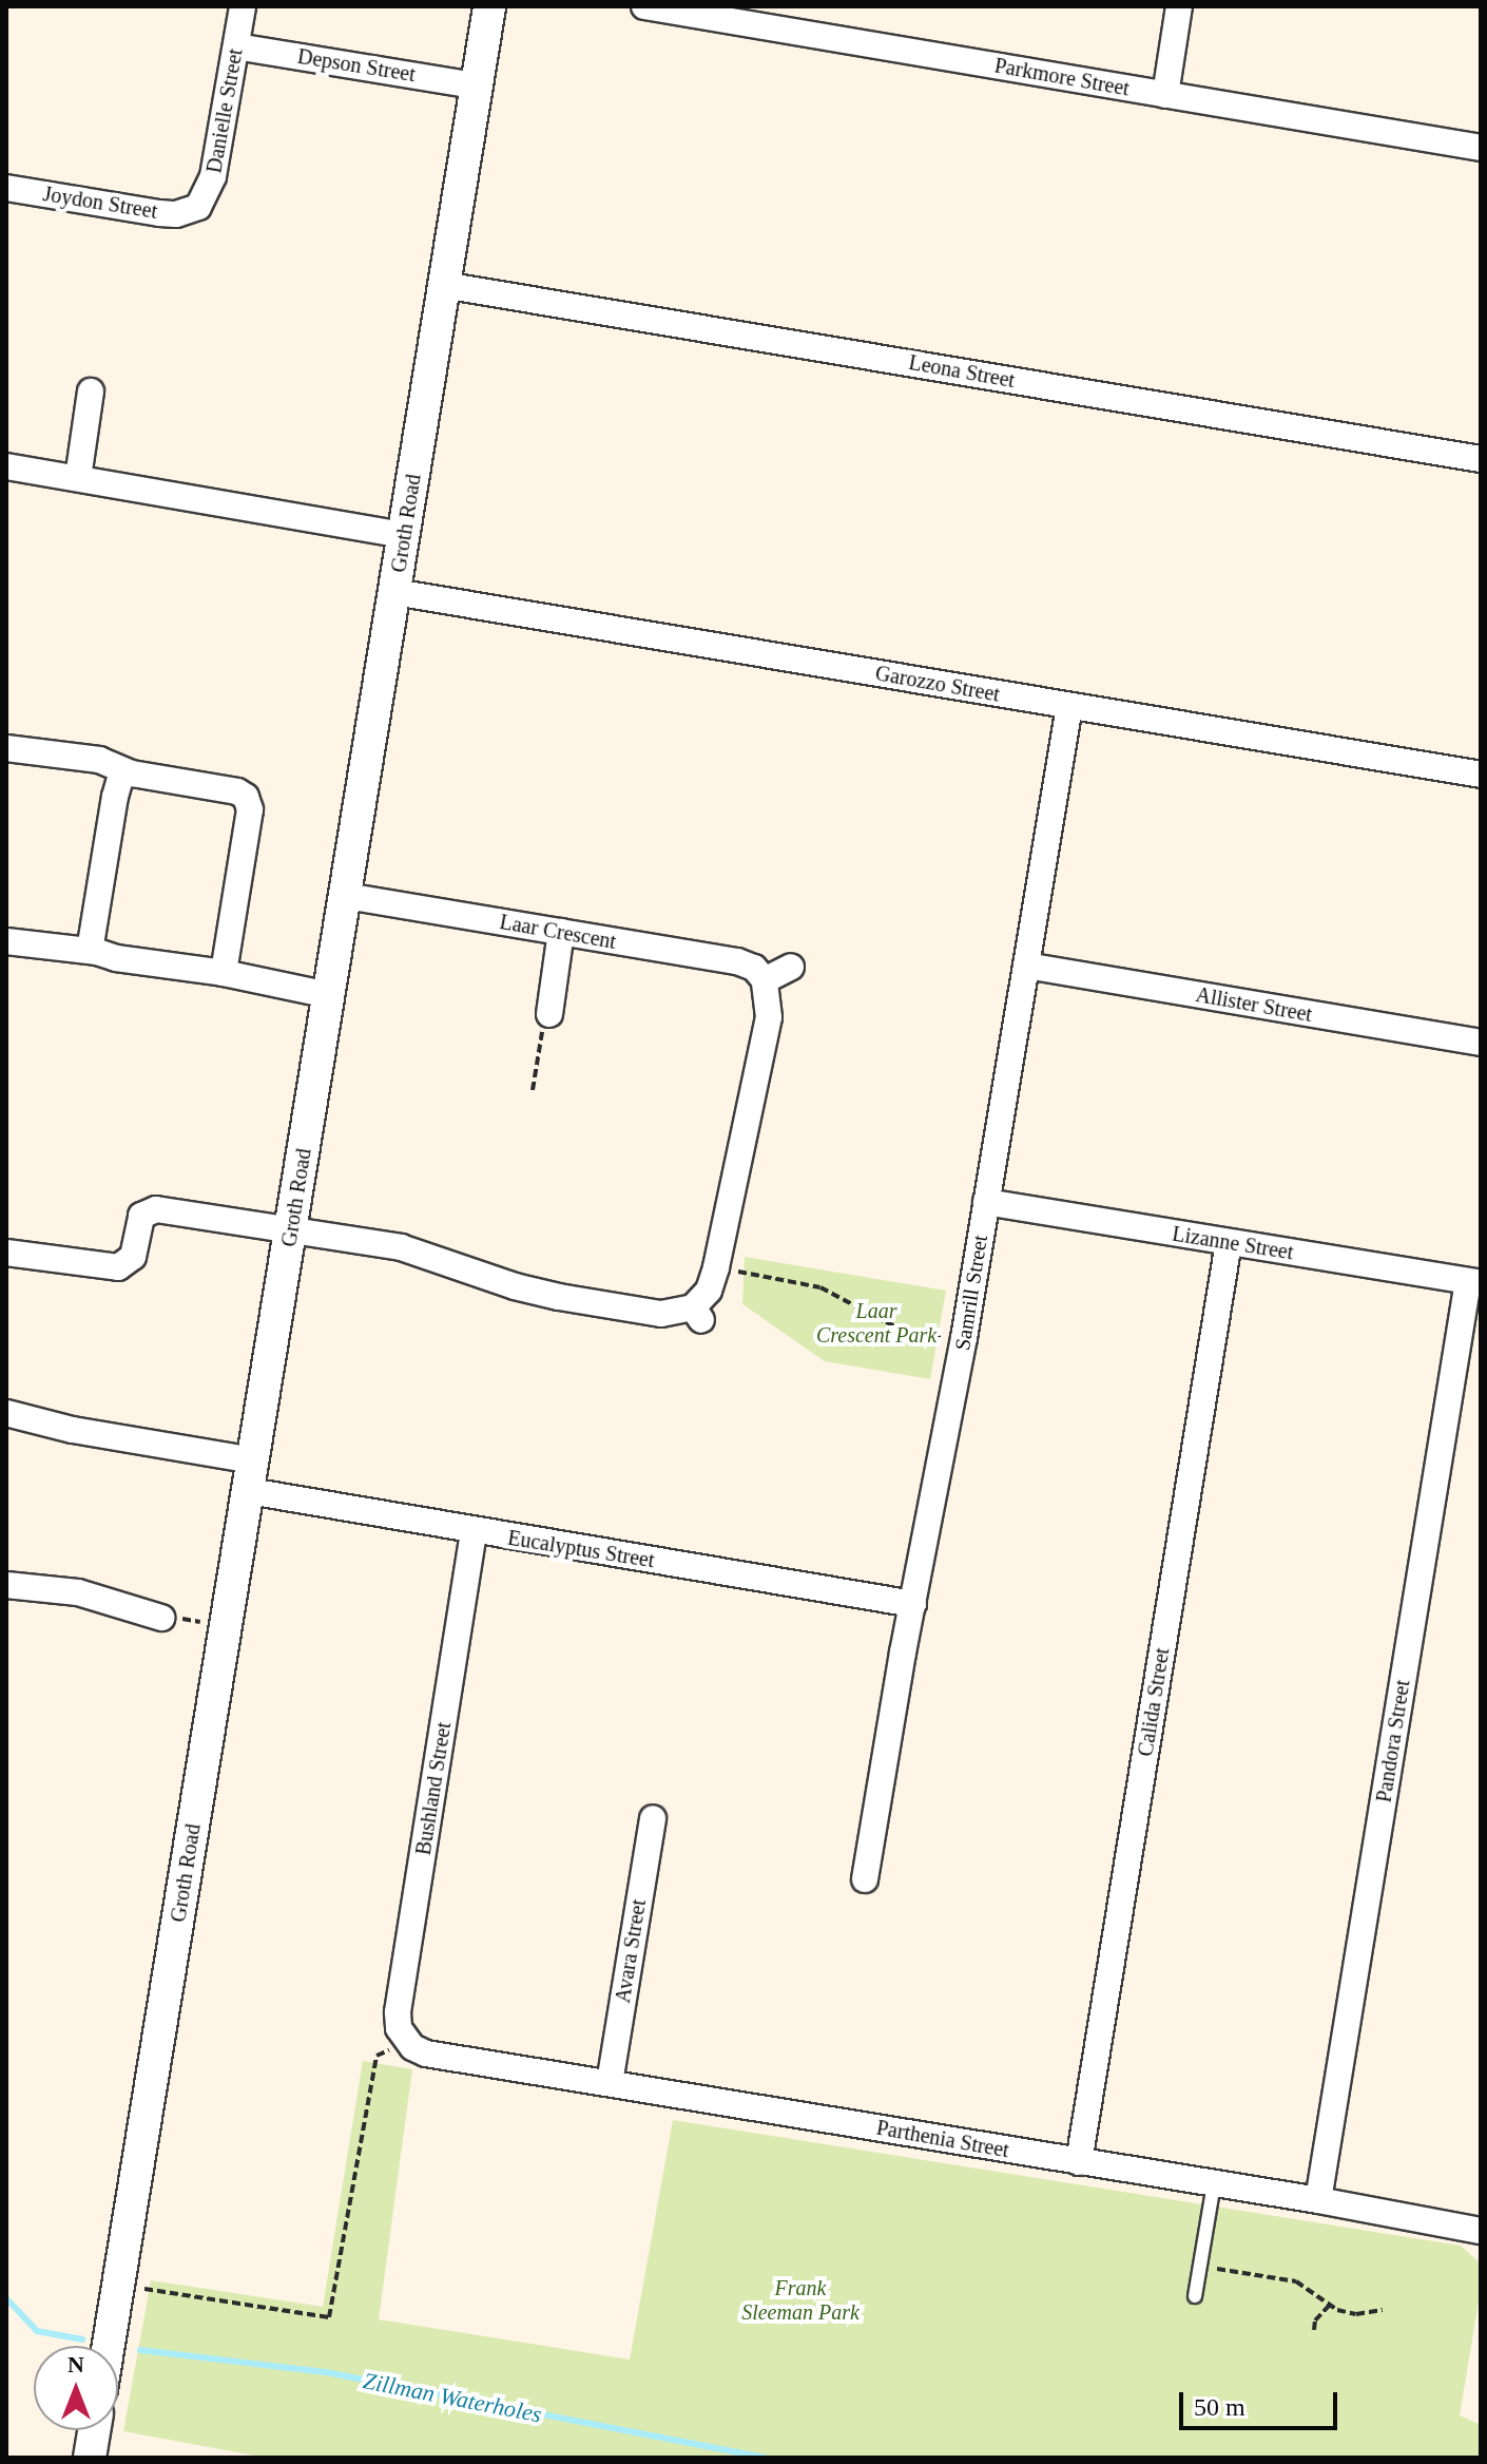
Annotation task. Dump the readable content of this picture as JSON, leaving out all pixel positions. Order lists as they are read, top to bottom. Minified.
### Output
{"streets":{"street":["Depson Street","Parkmore Street","Danielle Street","Joydon Street","Leona Street","Groth Road","Garozzo Street","Laar Crescent","Allister Street","Lizanne Street","Samrill Street","Eucalyptus Street","Calida Street","Pandora Street","Bushland Street","Avara Street","Parthenia Street"]},"crossings":[["Depson Street","Danielle Street"],["Depson Street","Groth Road"],["Danielle Street","Joydon Street"],["Leona Street","Groth Road"],["Groth Road","Garozzo Street"],["Groth Road","Laar Crescent"],["Groth Road","Eucalyptus Street"],["Garozzo Street","Samrill Street"],["Allister Street","Samrill Street"],["Lizanne Street","Samrill Street"],["Lizanne Street","Calida Street"],["Lizanne Street","Pandora Street"],["Samrill Street","Eucalyptus Street"],["Eucalyptus Street","Bushland Street"],["Calida Street","Parthenia Street"],["Pandora Street","Parthenia Street"],["Bushland Street","Parthenia Street"],["Avara Street","Parthenia Street"]],"water":["Zillman Waterholes"],"parks":["Laar Crescent Park","Frank Sleeman Park"],"scale_bar":"50 m","north":"top"}
